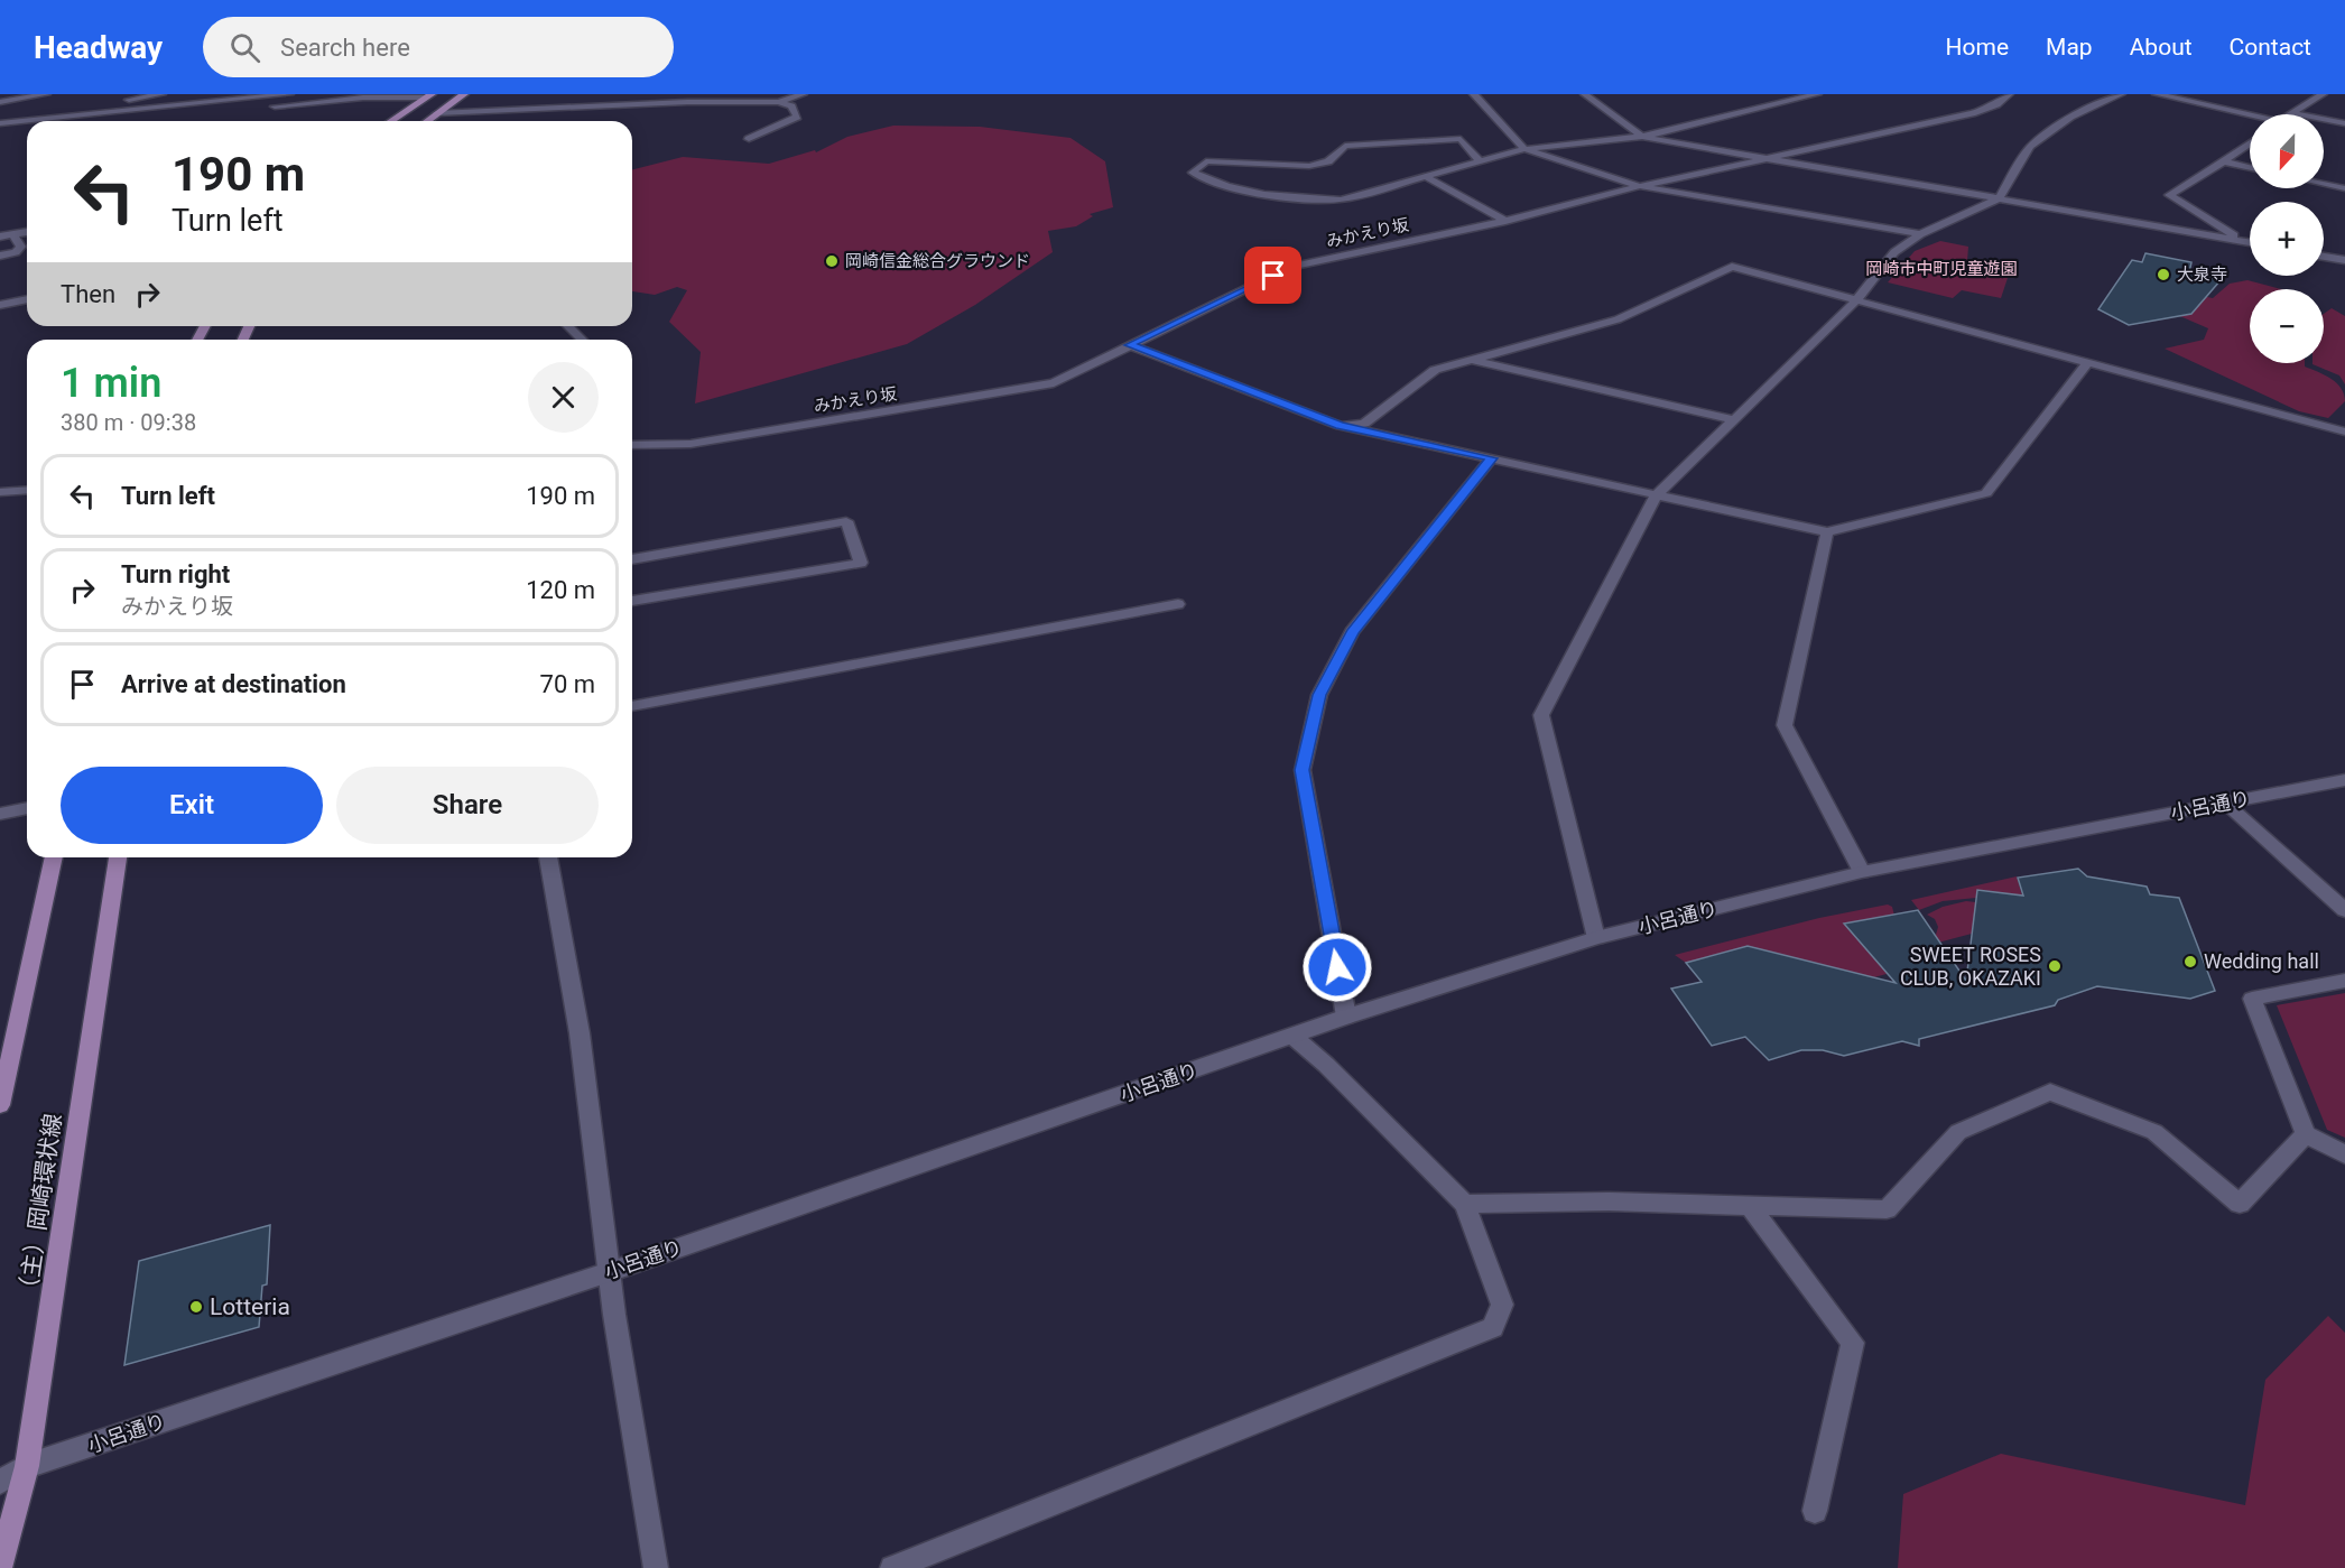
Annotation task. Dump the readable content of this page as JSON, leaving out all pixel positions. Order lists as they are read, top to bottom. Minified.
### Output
{"streets":{"main road":["（主）岡崎環状線"],"street":["みかえり坂","小呂通り"]},"crossings":[["小呂通り","（主）岡崎環状線"]],"parks":["岡崎市中町児童遊園"],"places":["岡崎信金総合グラウンド","大泉寺","Wedding hall","SWEET ROSES CLUB, OKAZAKI","Lotteria"],"north":"bottom","page":{"header":"Headway","search":"Search here","nav":["Home","Map","About","Contact"],"map_buttons":["+","−"],"turn":["190 m","Turn left"],"then":"Then","heading":["1 min","380 m · 09:38"],"list":[{"name":"Turn left","value":"190 m"},{"name":"Turn right","note":"みかえり坂","value":"120 m"},{"name":"Arrive at destination","value":"70 m"}],"buttons":["Exit","Share"]}}
